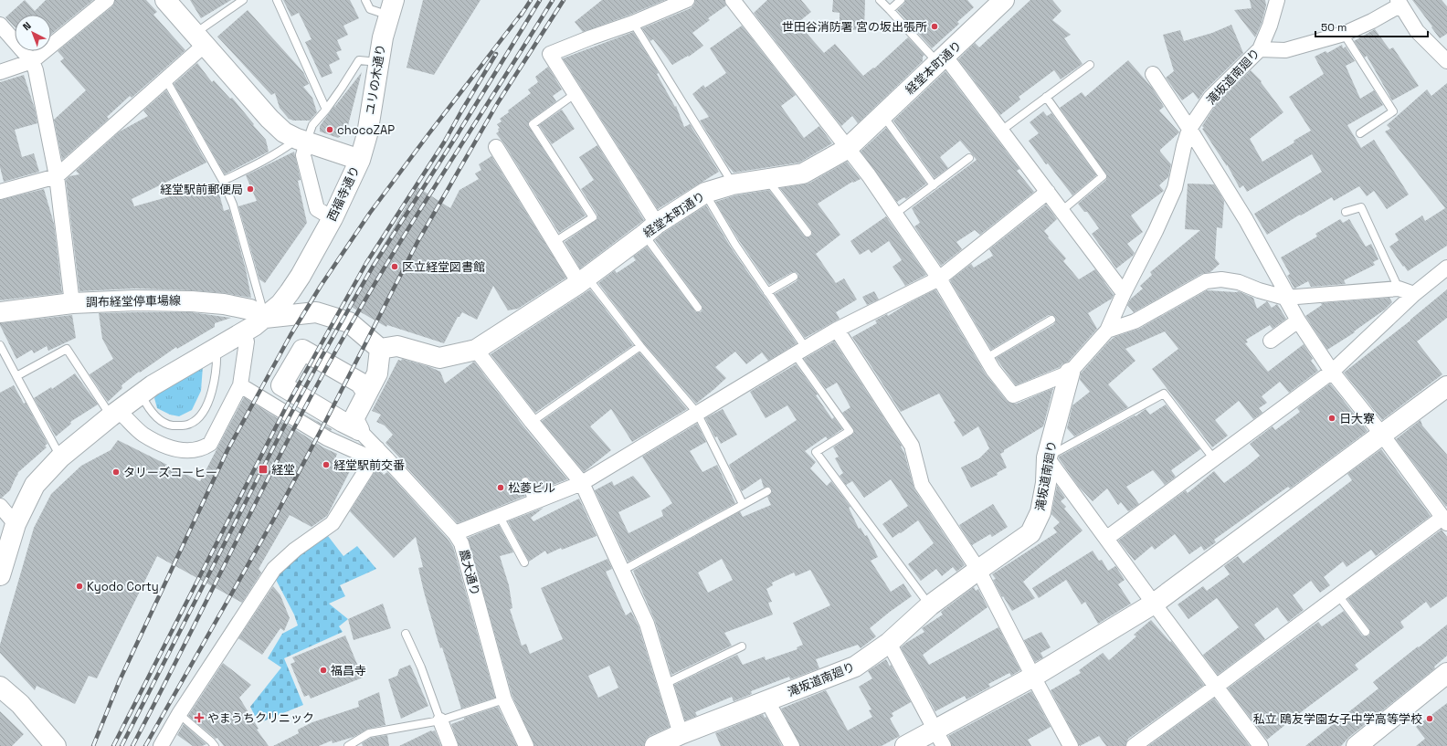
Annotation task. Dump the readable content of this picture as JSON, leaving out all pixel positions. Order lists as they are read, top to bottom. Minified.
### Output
{"streets":{"street":["経堂本町通り","滝坂道南廻り","ユリの木通り","西福寺通り","調布経堂停車場線","農大通り"]},"crossings":[["ユリの木通り","西福寺通り"],["西福寺通り","調布経堂停車場線"]],"places":{"other":["世田谷消防署 宮の坂出張所","chocoZAP","経堂駅前郵便局","区立経堂図書館","日大寮","経堂駅前交番","タリーズコーヒー","松菱ビル","Kyodo Corty","福昌寺","私立 鴎友学園女子中学高等学校"],"transit":["経堂"],"health":["やまうちクリニック"]},"scale_bar":"50 m","north":"top left"}
